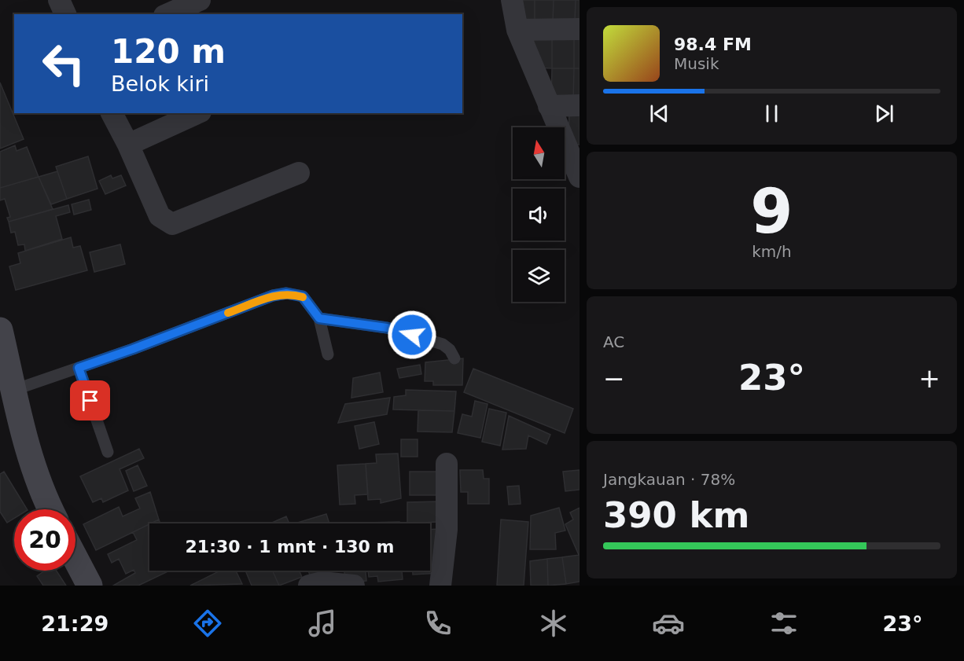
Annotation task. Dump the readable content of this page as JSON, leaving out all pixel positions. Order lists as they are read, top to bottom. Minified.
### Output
{"north":"top","page":{"turn":["120 m","Belok kiri"],"song":["98.4 FM","Musik"],"tile":[["9","km/h"],"AC",["Jangkauan · 78%","390 km"]],"heat":["−","23°","+"],"limit":"20","trip":"21:30 · 1 mnt · 130 m","tabs":["21:29","23°"]}}
